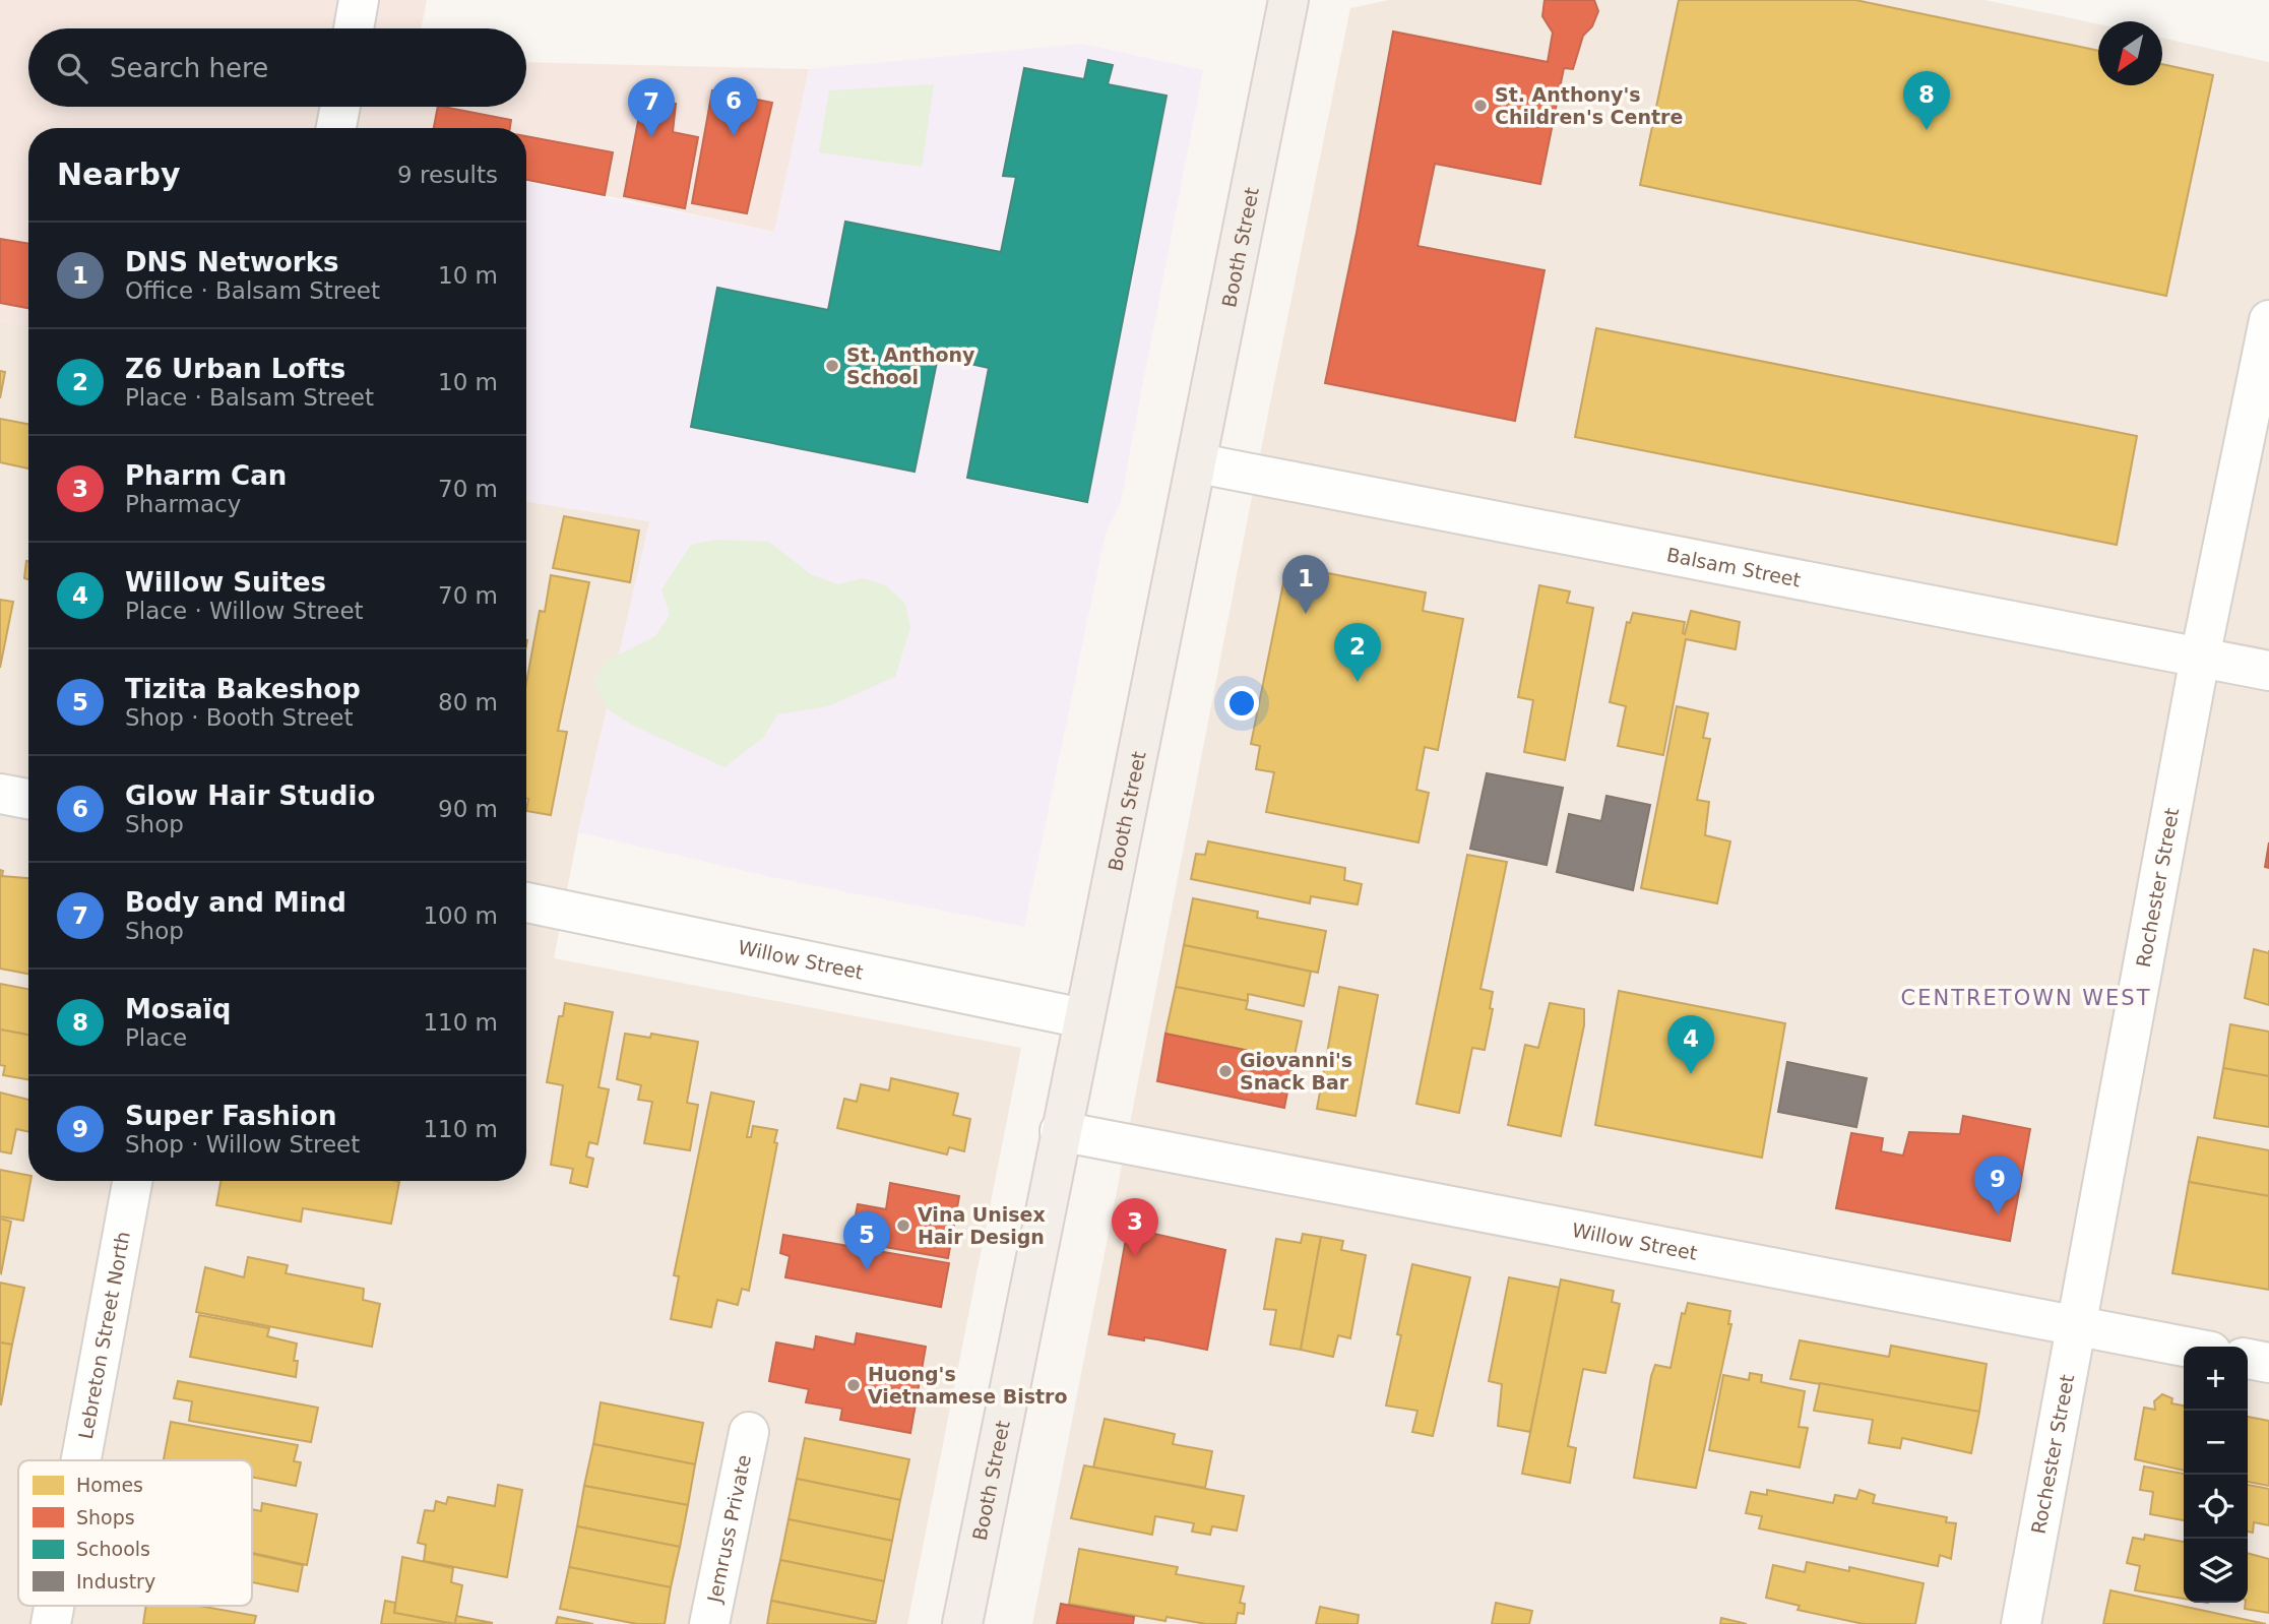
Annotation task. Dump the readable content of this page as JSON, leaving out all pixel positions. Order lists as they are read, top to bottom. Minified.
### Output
{"streets":{"main road":["Booth Street"],"street":["Balsam Street","Rochester Street","Willow Street","Lebreton Street North","Jemruss Private"]},"crossings":[["Booth Street","Balsam Street"],["Booth Street","Willow Street"],["Balsam Street","Rochester Street"],["Rochester Street","Willow Street"]],"districts":["CENTRETOWN WEST"],"places":["St. Anthony's Children's Centre","St. Anthony School","Giovanni's Snack Bar","Vina Unisex Hair Design","Huong's Vietnamese Bistro"],"legend":["Homes","Shops","Schools","Industry"],"north":"bottom left","page":{"search":"Search here","pins":["8","6","7","1","2","4","9","3","5"],"heading":["Nearby","9 results"],"list":[{"mark":"1","name":"DNS Networks","note":"Office · Balsam Street","value":"10 m"},{"mark":"2","name":"Z6 Urban Lofts","note":"Place · Balsam Street","value":"10 m"},{"mark":"3","name":"Pharm Can","note":"Pharmacy","value":"70 m"},{"mark":"4","name":"Willow Suites","note":"Place · Willow Street","value":"70 m"},{"mark":"5","name":"Tizita Bakeshop","note":"Shop · Booth Street","value":"80 m"},{"mark":"6","name":"Glow Hair Studio","note":"Shop","value":"90 m"},{"mark":"7","name":"Body and Mind","note":"Shop","value":"100 m"},{"mark":"8","name":"Mosaïq","note":"Place","value":"110 m"},{"mark":"9","name":"Super Fashion","note":"Shop · Willow Street","value":"110 m"}],"map_buttons":["+","−"]}}
